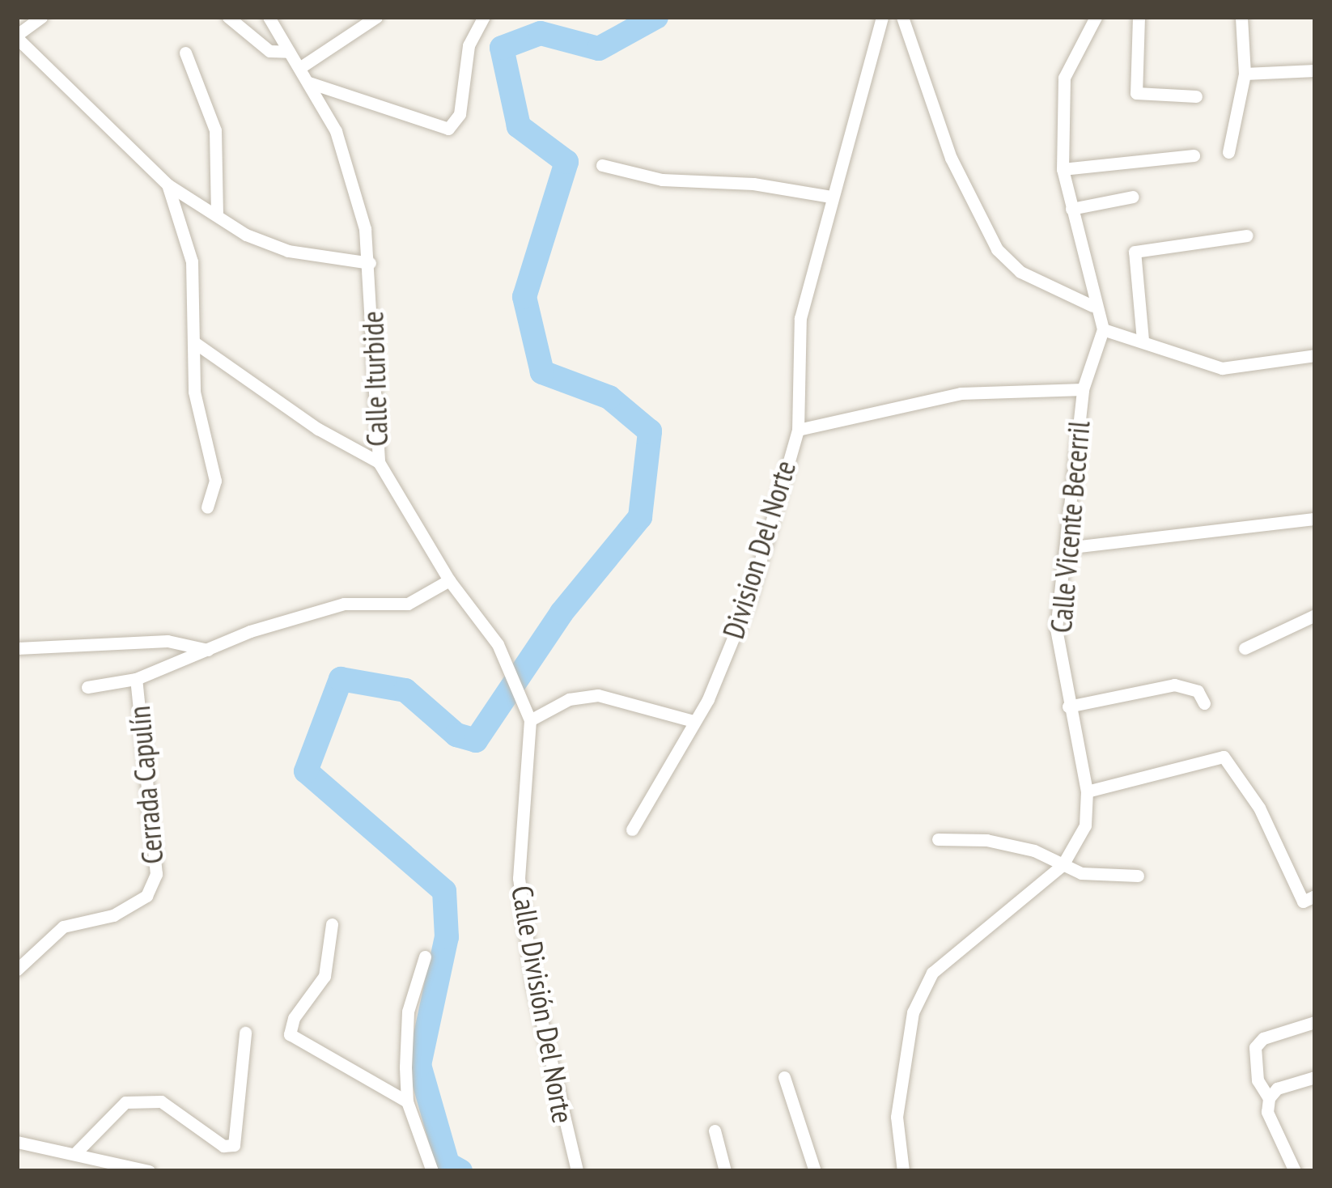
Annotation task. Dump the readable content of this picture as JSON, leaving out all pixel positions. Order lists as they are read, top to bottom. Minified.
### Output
{"streets":{"street":["Calle Iturbide","Calle Vicente Becerril","Division Del Norte","Cerrada Capulín","Calle División Del Norte"]},"crossings":[["Calle Iturbide","Cerrada Capulín"],["Calle Iturbide","Calle División Del Norte"],["Calle Vicente Becerril","Division Del Norte"]]}
